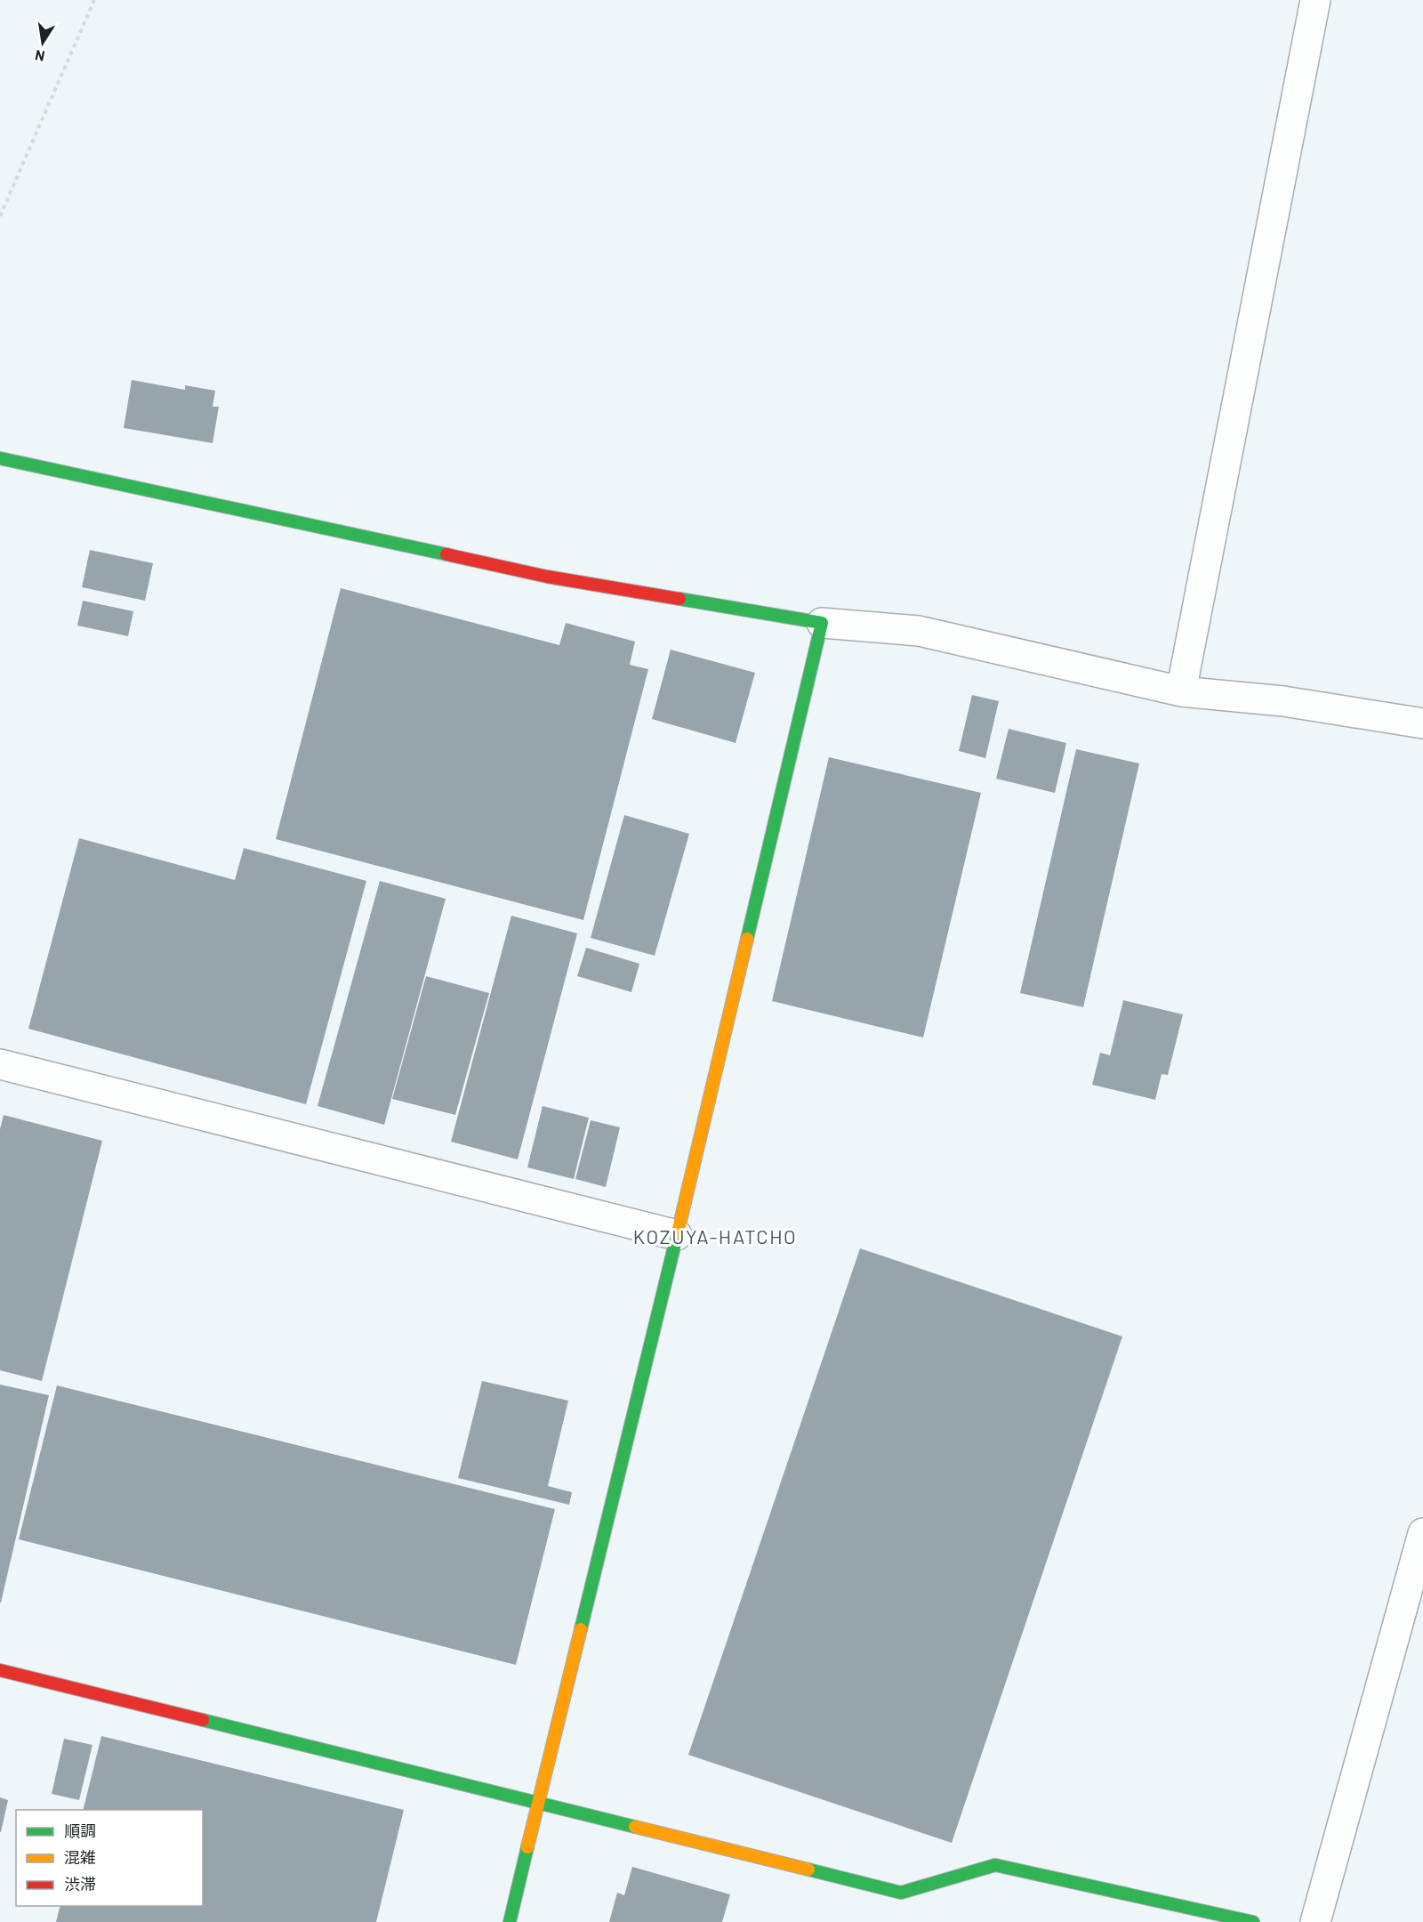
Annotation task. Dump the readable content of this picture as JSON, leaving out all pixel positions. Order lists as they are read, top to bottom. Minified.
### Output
{"districts":["KOZUYA-HATCHO"],"legend":["順調","混雑","渋滞"],"north":"bottom"}
